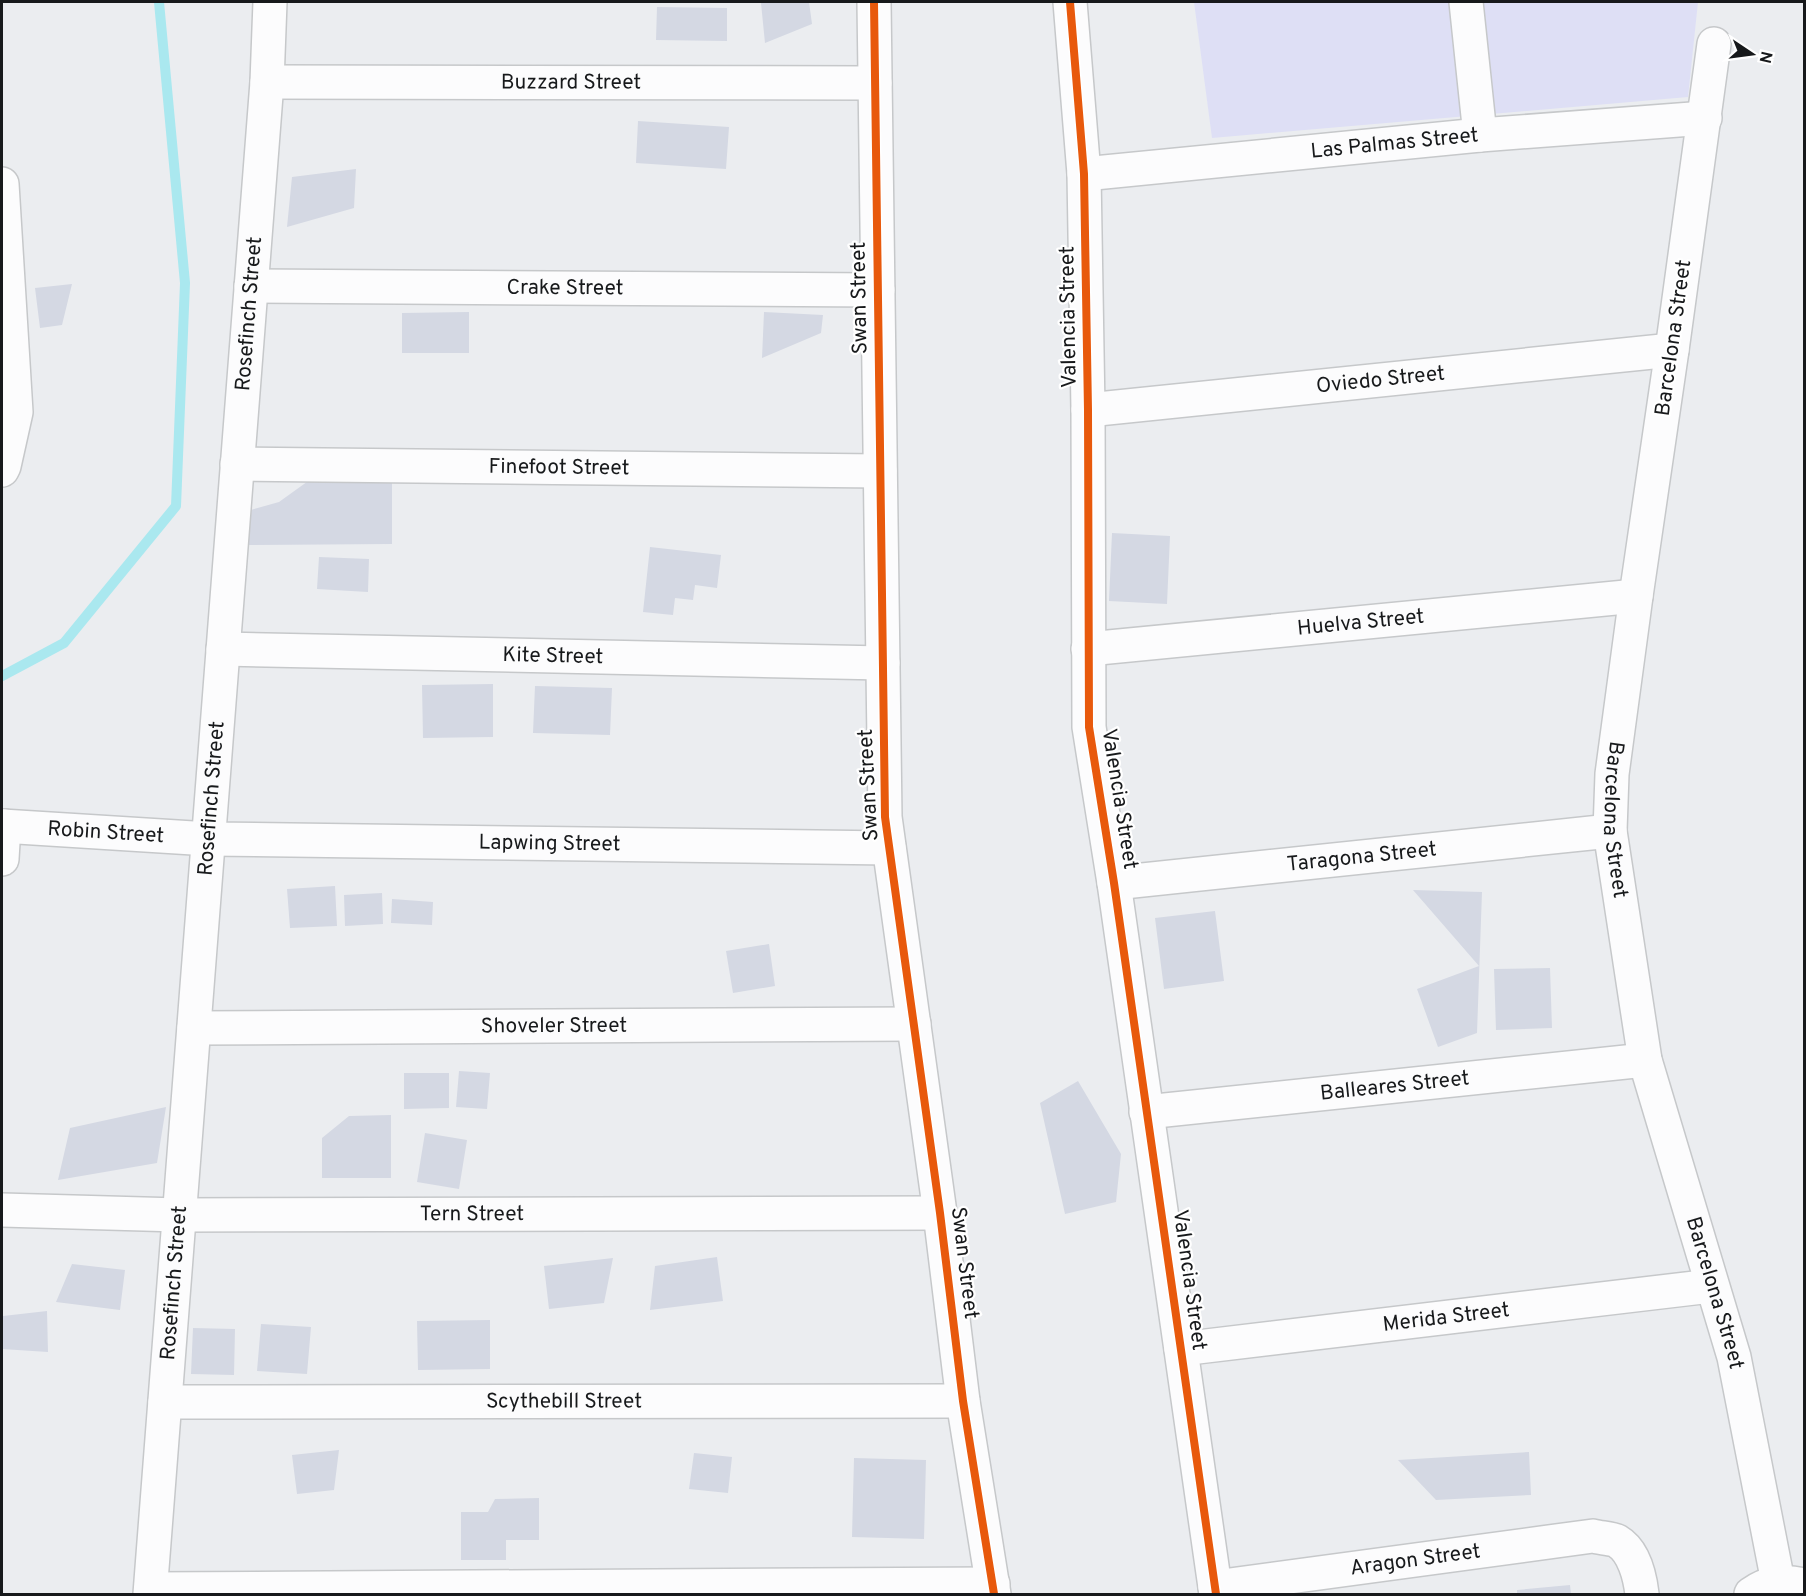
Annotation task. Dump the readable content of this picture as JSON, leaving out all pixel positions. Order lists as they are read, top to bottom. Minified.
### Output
{"streets":{"street":["Buzzard Street","Las Palmas Street","Crake Street","Swan Street","Rosefinch Street","Valencia Street","Barcelona Street","Oviedo Street","Finefoot Street","Huelva Street","Kite Street","Robin Street","Lapwing Street","Taragona Street","Shoveler Street","Balleares Street","Tern Street","Merida Street","Scythebill Street","Aragon Street"]},"crossings":[["Buzzard Street","Swan Street"],["Buzzard Street","Rosefinch Street"],["Las Palmas Street","Valencia Street"],["Las Palmas Street","Barcelona Street"],["Crake Street","Swan Street"],["Crake Street","Rosefinch Street"],["Swan Street","Finefoot Street"],["Swan Street","Kite Street"],["Swan Street","Lapwing Street"],["Swan Street","Shoveler Street"],["Swan Street","Tern Street"],["Swan Street","Scythebill Street"],["Rosefinch Street","Finefoot Street"],["Rosefinch Street","Kite Street"],["Rosefinch Street","Robin Street"],["Rosefinch Street","Lapwing Street"],["Rosefinch Street","Shoveler Street"],["Rosefinch Street","Tern Street"],["Rosefinch Street","Scythebill Street"],["Valencia Street","Oviedo Street"],["Valencia Street","Huelva Street"],["Valencia Street","Taragona Street"],["Valencia Street","Balleares Street"],["Valencia Street","Merida Street"],["Valencia Street","Aragon Street"],["Barcelona Street","Oviedo Street"],["Barcelona Street","Huelva Street"],["Barcelona Street","Taragona Street"],["Barcelona Street","Balleares Street"],["Barcelona Street","Merida Street"],["Robin Street","Lapwing Street"]],"north":"right"}
